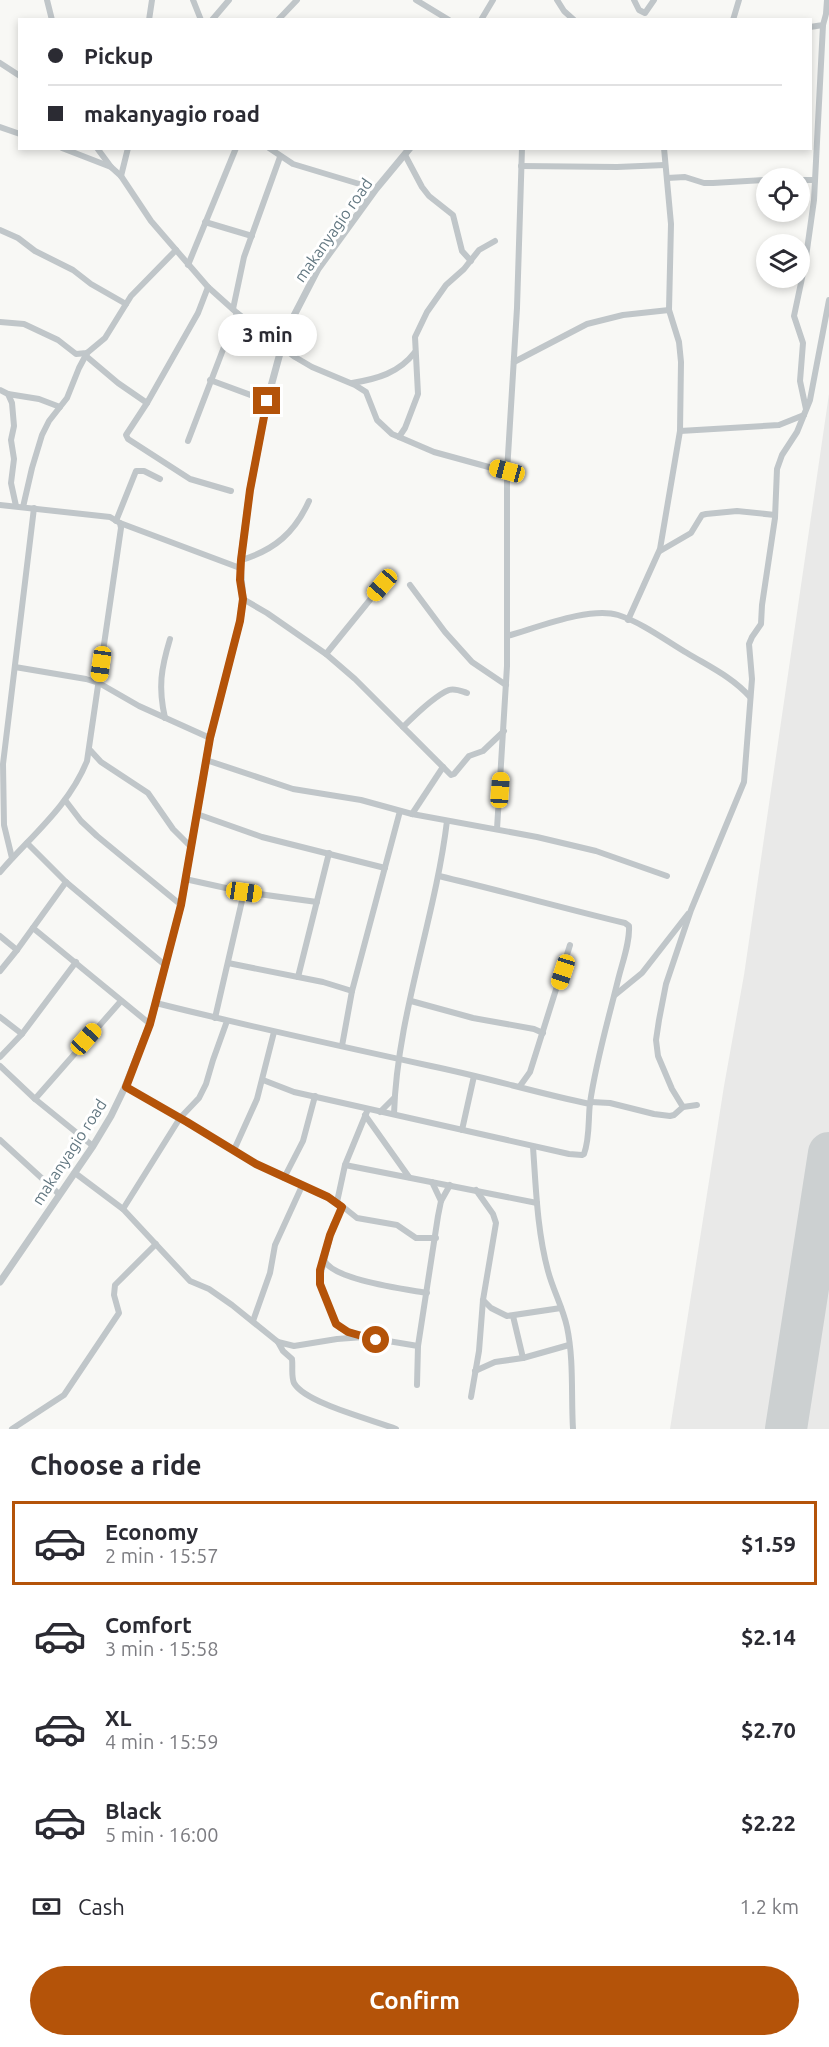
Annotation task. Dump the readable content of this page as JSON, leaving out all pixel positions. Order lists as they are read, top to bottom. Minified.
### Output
{"streets":{"street":["makanyagio road"]},"page":{"banner":["Pickup","makanyagio road"],"bubble":"3 min","heading":"Choose a ride","list":[{"name":"Economy","note":"2 min · 15:57","value":"$1.59"},{"name":"Comfort","note":"3 min · 15:58","value":"$2.14"},{"name":"XL","note":"4 min · 15:59","value":"$2.70"},{"name":"Black","note":"5 min · 16:00","value":"$2.22"}],"pay":["Cash","1.2 km"],"buttons":"Confirm"}}
